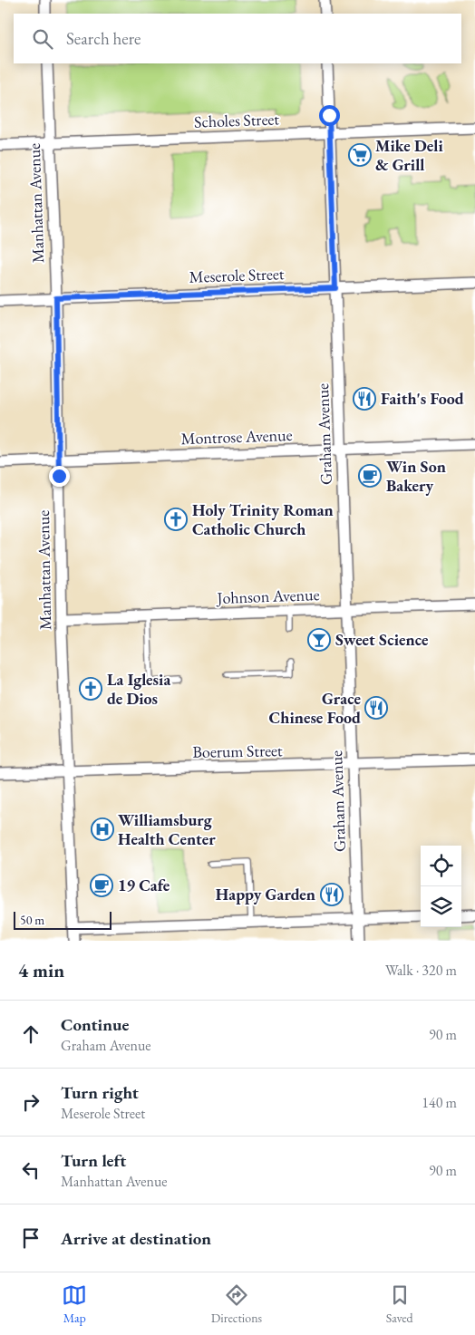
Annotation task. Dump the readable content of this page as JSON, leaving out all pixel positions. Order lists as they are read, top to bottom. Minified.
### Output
{"streets":{"street":["Scholes Street","Manhattan Avenue","Meserole Street","Graham Avenue","Montrose Avenue","Johnson Avenue","Boerum Street"]},"crossings":[["Scholes Street","Manhattan Avenue"],["Scholes Street","Graham Avenue"],["Manhattan Avenue","Meserole Street"],["Manhattan Avenue","Montrose Avenue"],["Manhattan Avenue","Johnson Avenue"],["Manhattan Avenue","Boerum Street"],["Meserole Street","Graham Avenue"],["Graham Avenue","Montrose Avenue"],["Graham Avenue","Johnson Avenue"],["Graham Avenue","Boerum Street"]],"places":{"supermarket":["Mike Deli & Grill"],"restaurant":["Faith's Food","Grace Chinese Food","Happy Garden"],"cafe":["Win Son Bakery","19 Cafe"],"church":["Holy Trinity Roman Catholic Church","La Iglesia de Dios"],"bar":["Sweet Science"],"hospital":["Williamsburg Health Center"]},"scale_bar":"50 m","page":{"search":"Search here","scale":"50 m","heading":["4 min","Walk · 320 m"],"list":[["Continue","Graham Avenue","90 m"],["Turn right","Meserole Street","140 m"],["Turn left","Manhattan Avenue","90 m"],"Arrive at destination"],"nav":["Map","Directions","Saved"]}}
